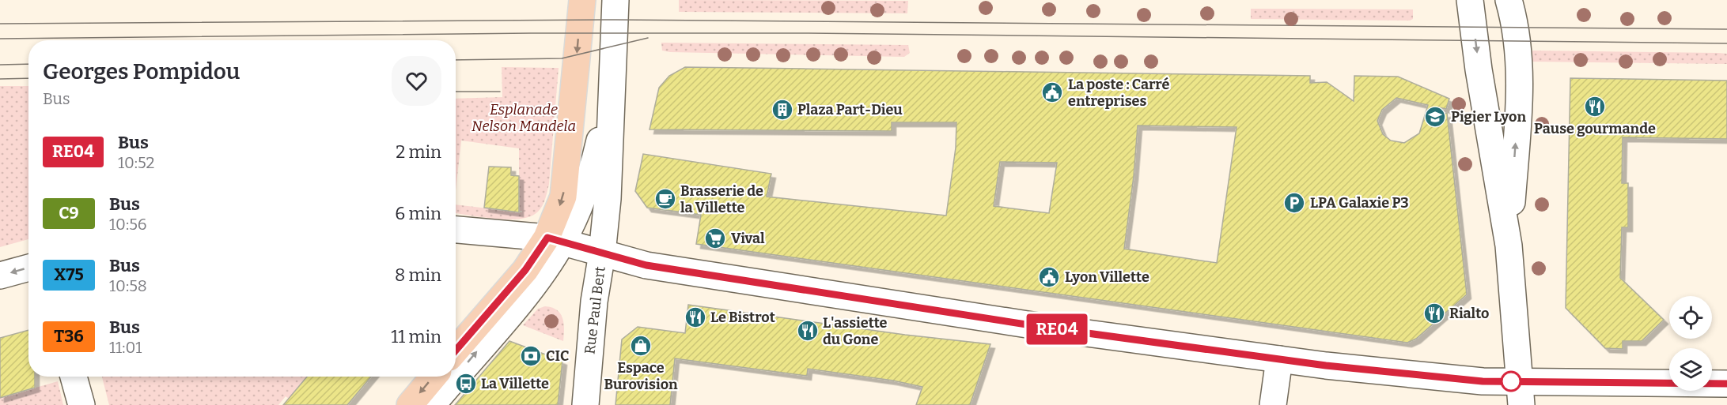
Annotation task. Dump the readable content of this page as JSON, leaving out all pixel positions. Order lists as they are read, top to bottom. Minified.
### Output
{"streets":{"street":["Rue Paul Bert"]},"parks":["Esplanade Nelson Mandela"],"places":{"public building":["La poste : Carré entreprises","Lyon Villette"],"restaurant":["Pause gourmande","Rialto","Le Bistrot","L'assiette du Gone"],"building":["Plaza Part-Dieu"],"school or university":["Pigier Lyon"],"cafe":["Brasserie de la Villette"],"parking":["LPA Galaxie P3"],"supermarket":["Vival"],"shop":["Espace Burovision"],"bank":["CIC"],"bus stop":["La Villette"]},"lines":["bus line RE04"],"page":{"on_map":"RE04","heading":["Georges Pompidou","Bus"],"list":[{"mark":"RE04","name":"Bus","note":"10:52","value":"2 min"},{"mark":"C9","name":"Bus","note":"10:56","value":"6 min"},{"mark":"X75","name":"Bus","note":"10:58","value":"8 min"},{"mark":"T36","name":"Bus","note":"11:01","value":"11 min"}]}}
